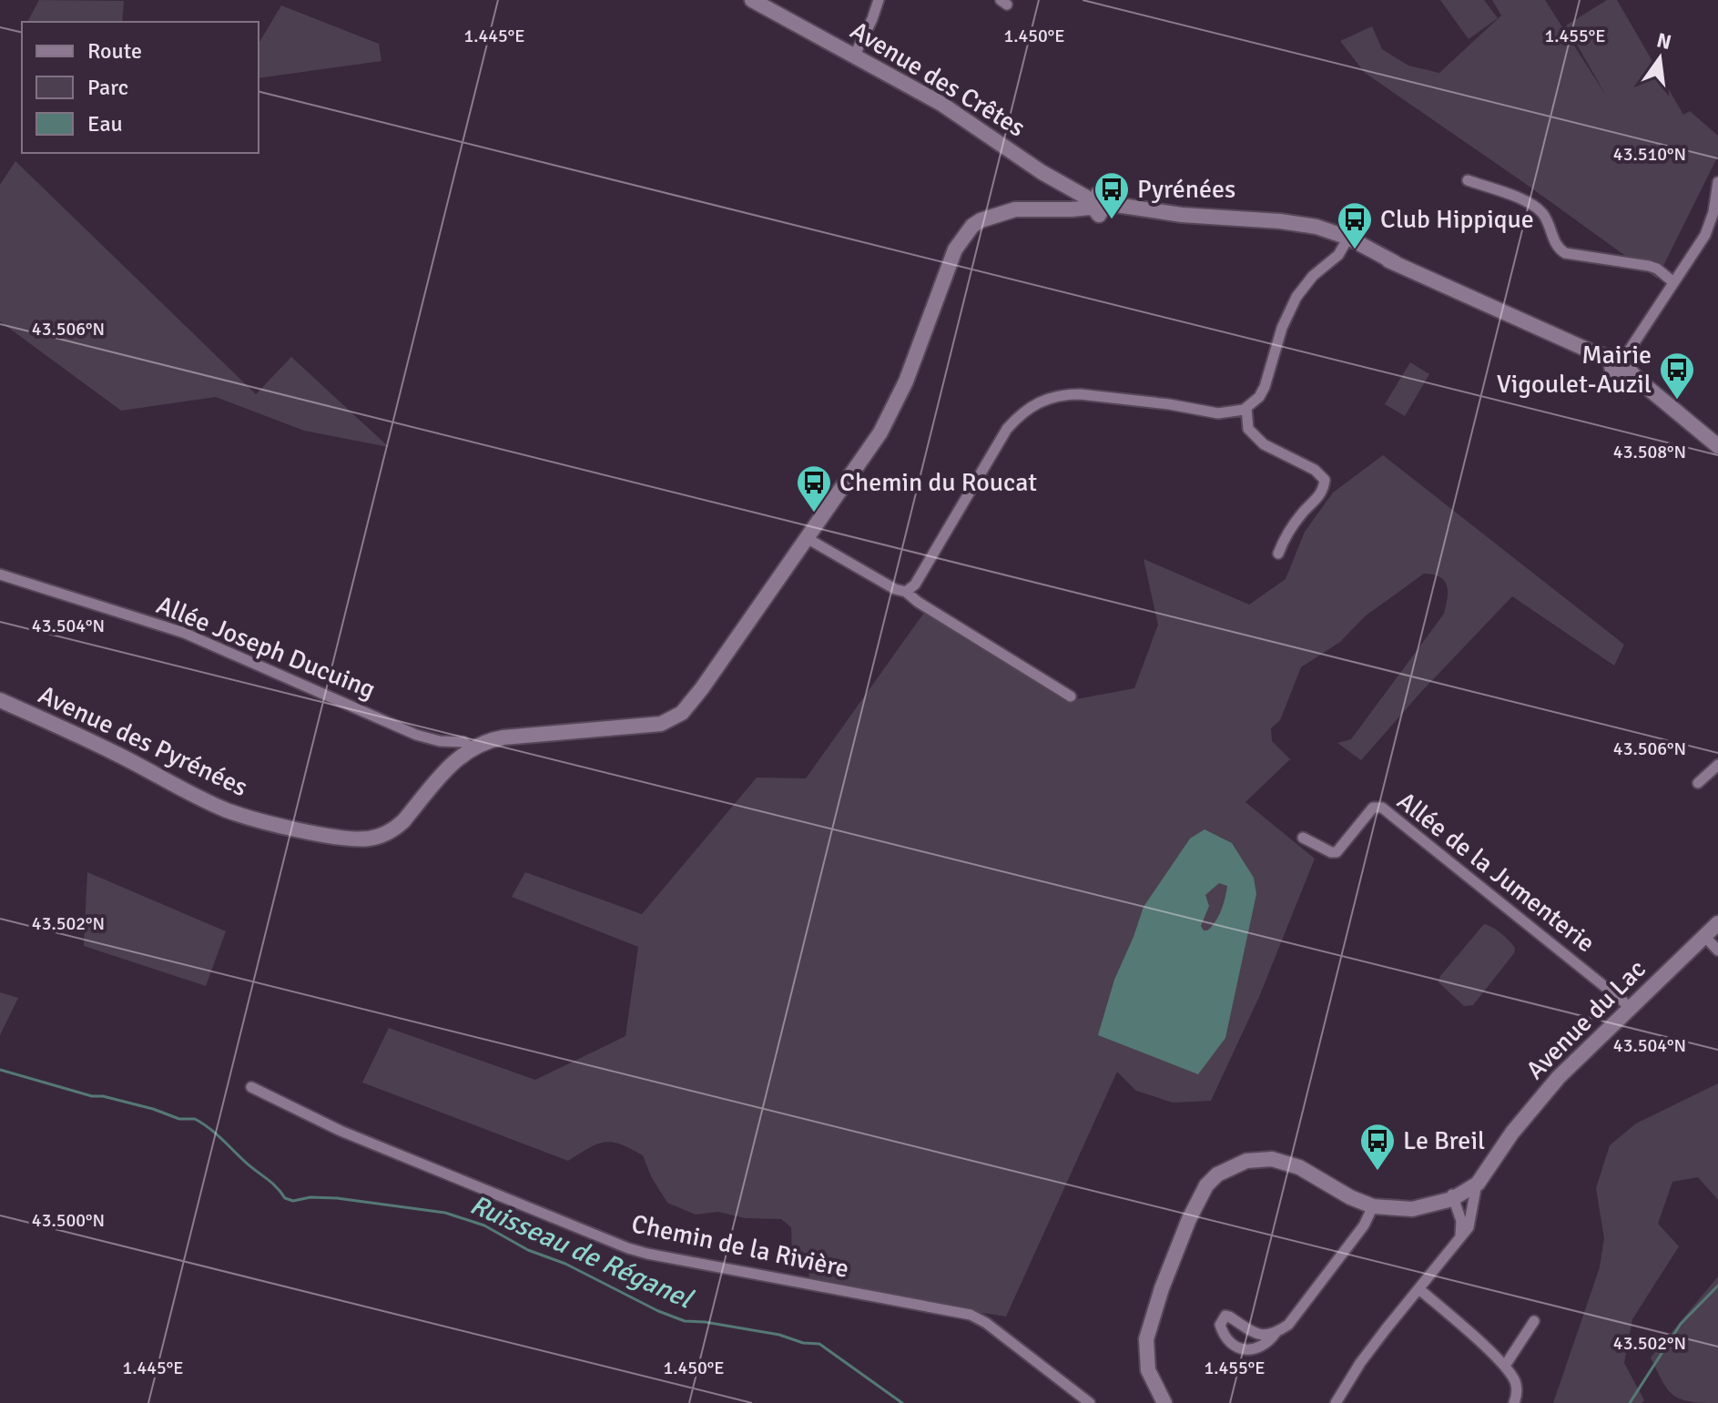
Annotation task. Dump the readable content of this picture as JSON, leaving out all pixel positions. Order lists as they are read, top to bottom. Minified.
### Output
{"streets":{"street":["Avenue des Crêtes","Allée Joseph Ducuing","Avenue des Pyrénées","Allée de la Jumenterie","Avenue du Lac","Chemin de la Rivière"]},"crossings":[["Avenue des Crêtes","Avenue des Pyrénées"],["Allée Joseph Ducuing","Avenue des Pyrénées"],["Allée de la Jumenterie","Avenue du Lac"]],"water":["Ruisseau de Réganel"],"places":{"bus stop":["Pyrénées","Club Hippique","Mairie Vigoulet-Auzil","Chemin du Roucat","Le Breil"]},"legend":["Route","Parc","Eau"],"north":"top","coordinates":["1.445°E","1.450°E","1.455°E","43.510°N","43.506°N","43.508°N","43.504°N","43.502°N","43.500°N"]}
